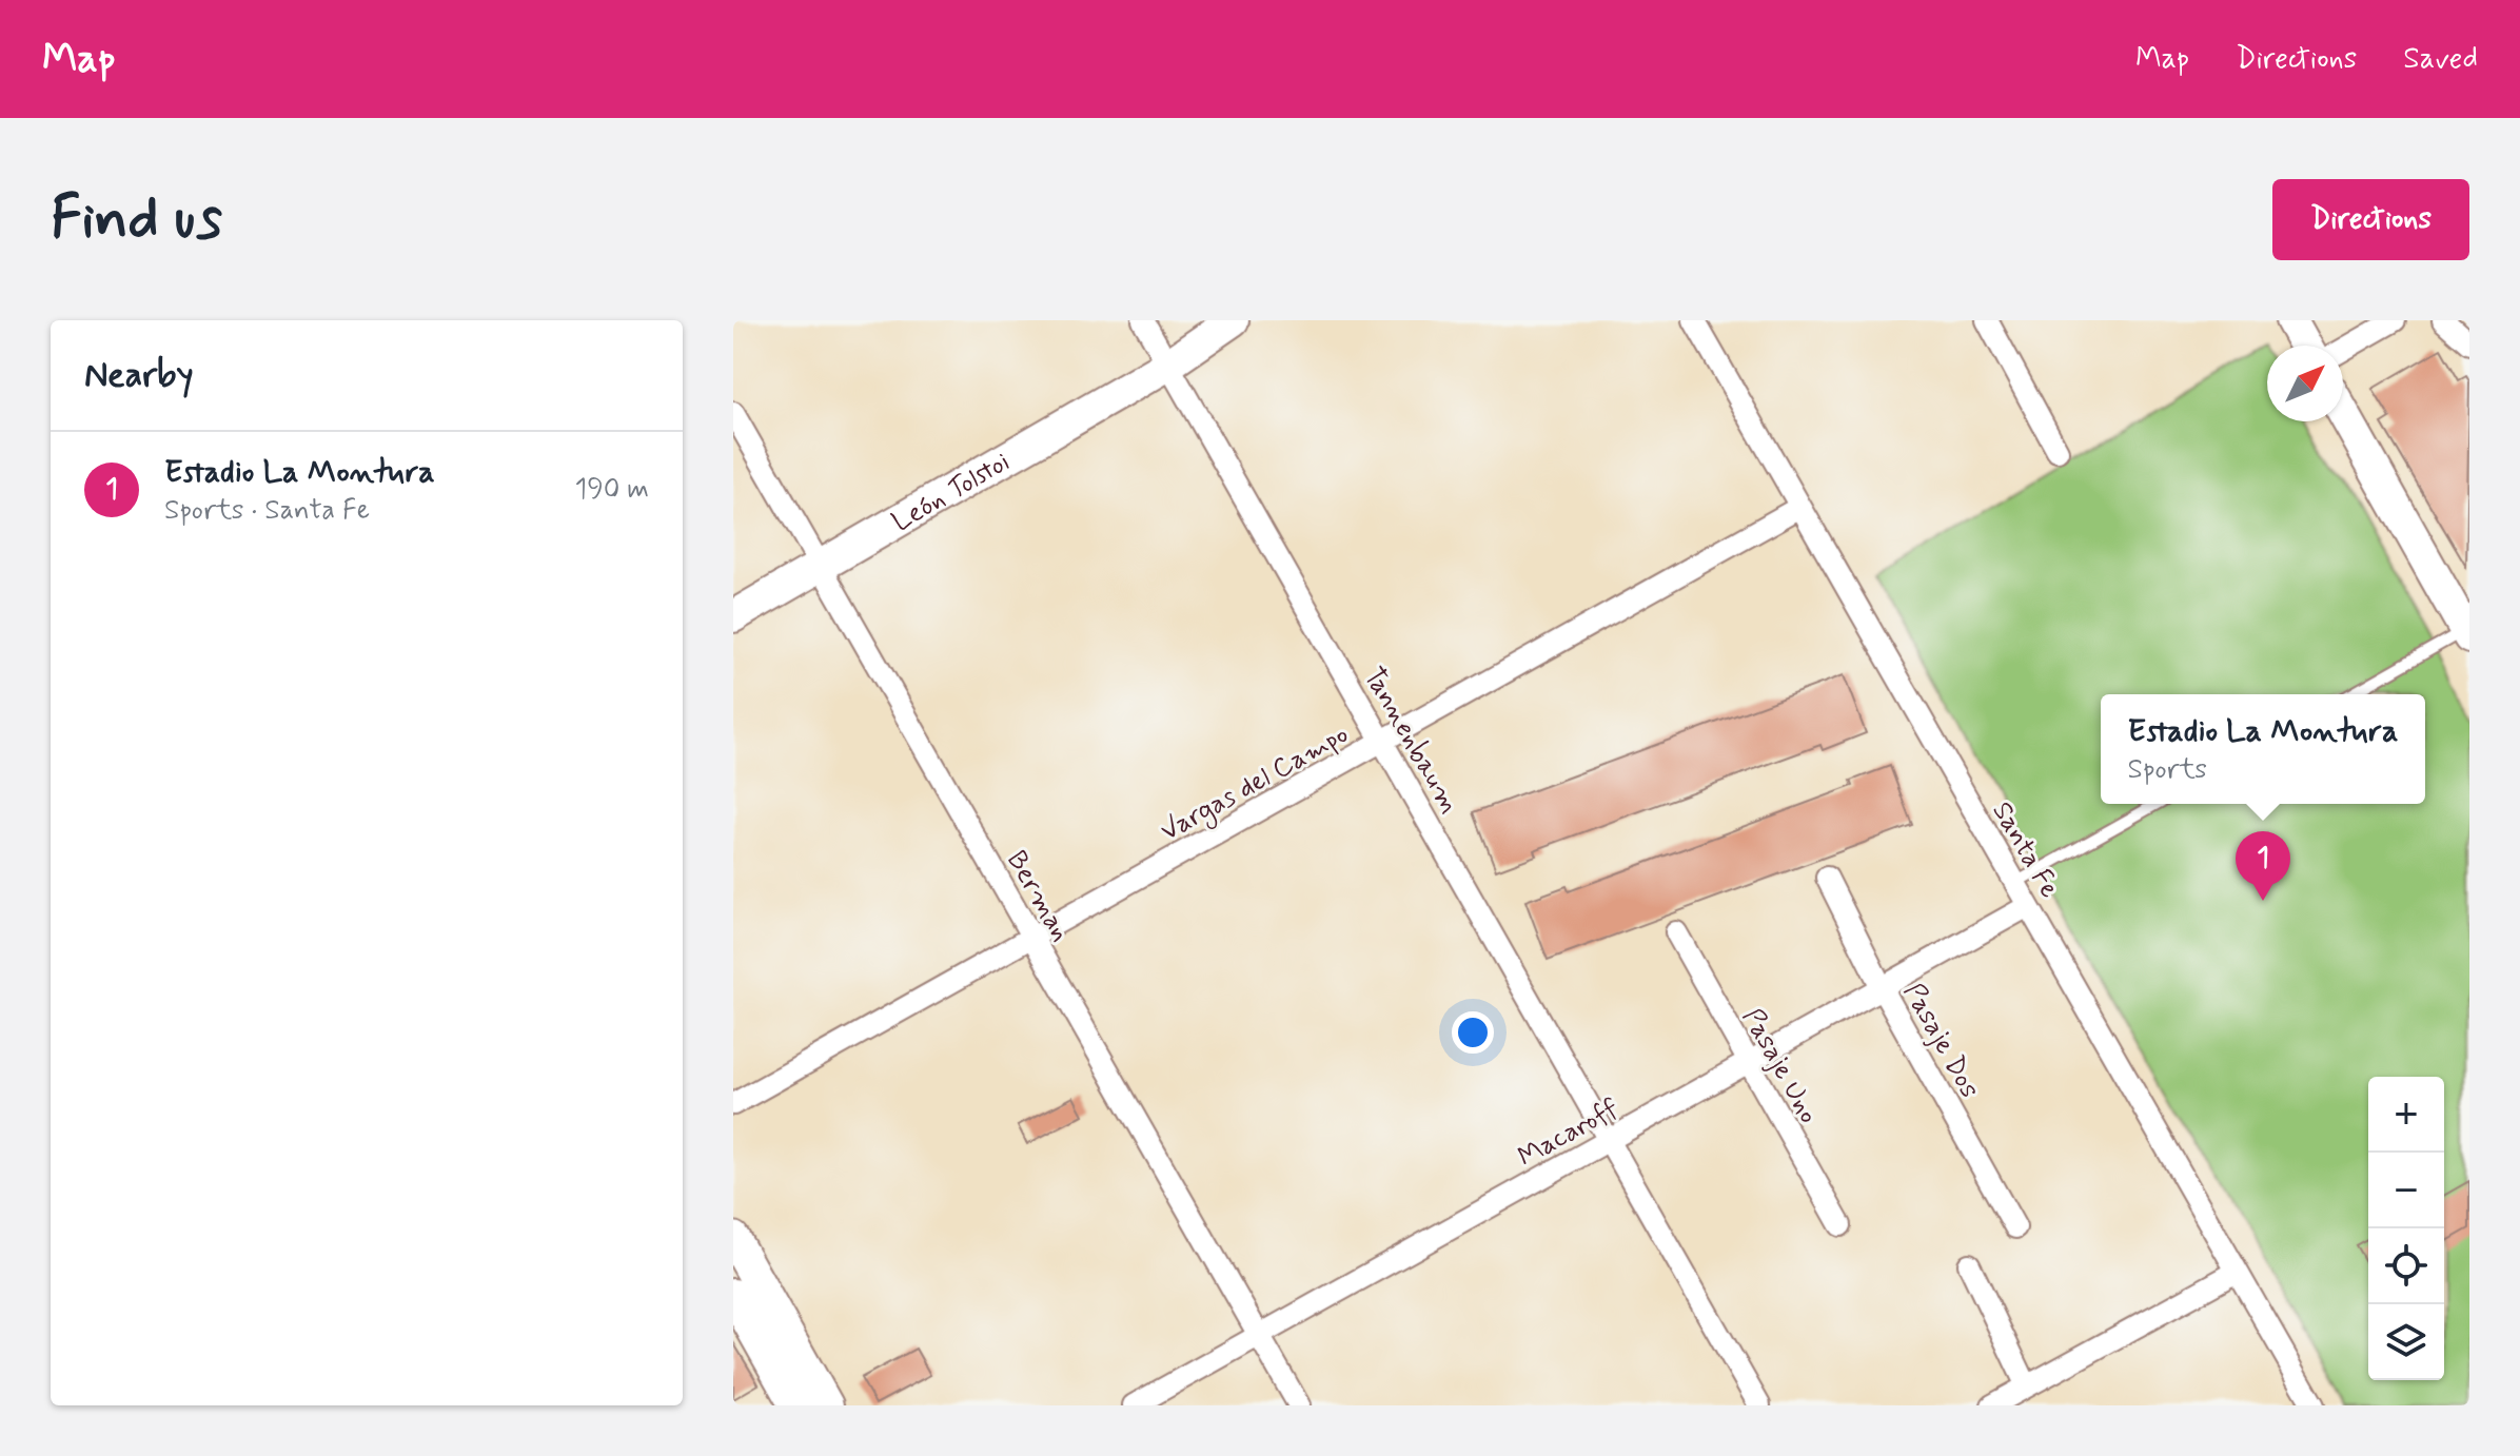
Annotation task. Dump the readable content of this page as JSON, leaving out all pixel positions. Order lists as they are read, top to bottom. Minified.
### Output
{"streets":{"street":["León Tolstoi","Tannenbaum","Vargas del Campo","Santa Fe","Berman","Pasaje Dos","Pasaje Uno","Macaroff"]},"crossings":[["León Tolstoi","Tannenbaum"],["León Tolstoi","Berman"],["Tannenbaum","Vargas del Campo"],["Tannenbaum","Macaroff"],["Vargas del Campo","Santa Fe"],["Vargas del Campo","Berman"],["Santa Fe","Macaroff"],["Berman","Macaroff"],["Pasaje Dos","Macaroff"],["Pasaje Uno","Macaroff"]],"north":"top right","page":{"header":"Map","nav":["Map","Directions","Saved"],"buttons":"Directions","title":"Find us","heading":"Nearby","list":[{"mark":"1","name":"Estadio La Montura","note":"Sports · Santa Fe","value":"190 m"}],"popup":["Estadio La Montura","Sports"],"pins":"1","map_buttons":["+","−"]}}
